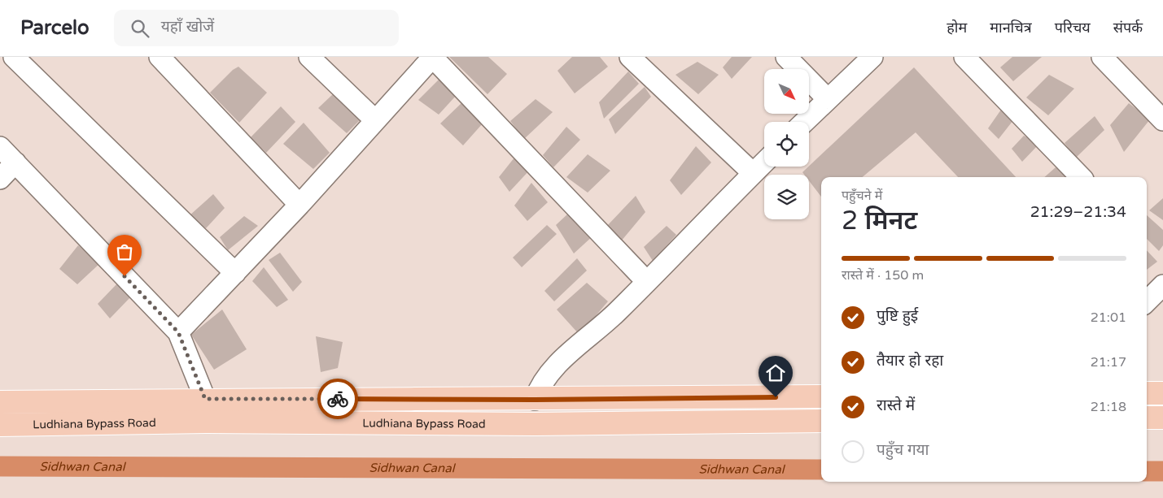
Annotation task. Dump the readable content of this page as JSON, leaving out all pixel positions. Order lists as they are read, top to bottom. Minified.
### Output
{"streets":{"highway":["Ludhiana Bypass Road"]},"water":["Sidhwan Canal"],"north":"bottom right","page":{"header":"Parcelo","search":"यहाँ खोजें","nav":["होम","मानचित्र","परिचय","संपर्क"],"heading":["2 मिनट","पहुँचने में","21:29–21:34"],"bar":"रास्ते में · 150 m","list":[["पुष्टि हुई","21:01"],["तैयार हो रहा","21:17"],["रास्ते में","21:18"],"पहुँच गया"]}}
